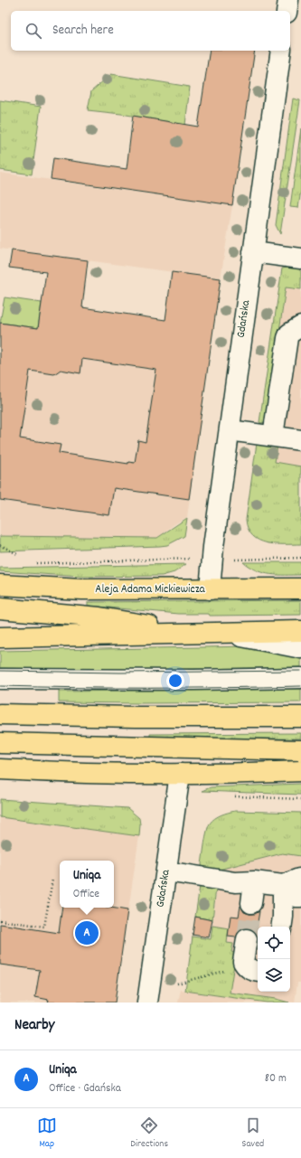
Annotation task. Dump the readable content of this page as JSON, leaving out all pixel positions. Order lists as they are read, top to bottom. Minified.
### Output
{"streets":{"main road":["Aleja Adama Mickiewicza"],"street":["Gdańska"]},"crossings":[["Gdańska","Aleja Adama Mickiewicza"]],"page":{"search":"Search here","popup":["Uniqa","Office"],"pins":"A","heading":"Nearby","list":[{"mark":"A","name":"Uniqa","note":"Office · Gdańska","value":"80 m"}],"nav":["Map","Directions","Saved"]}}
